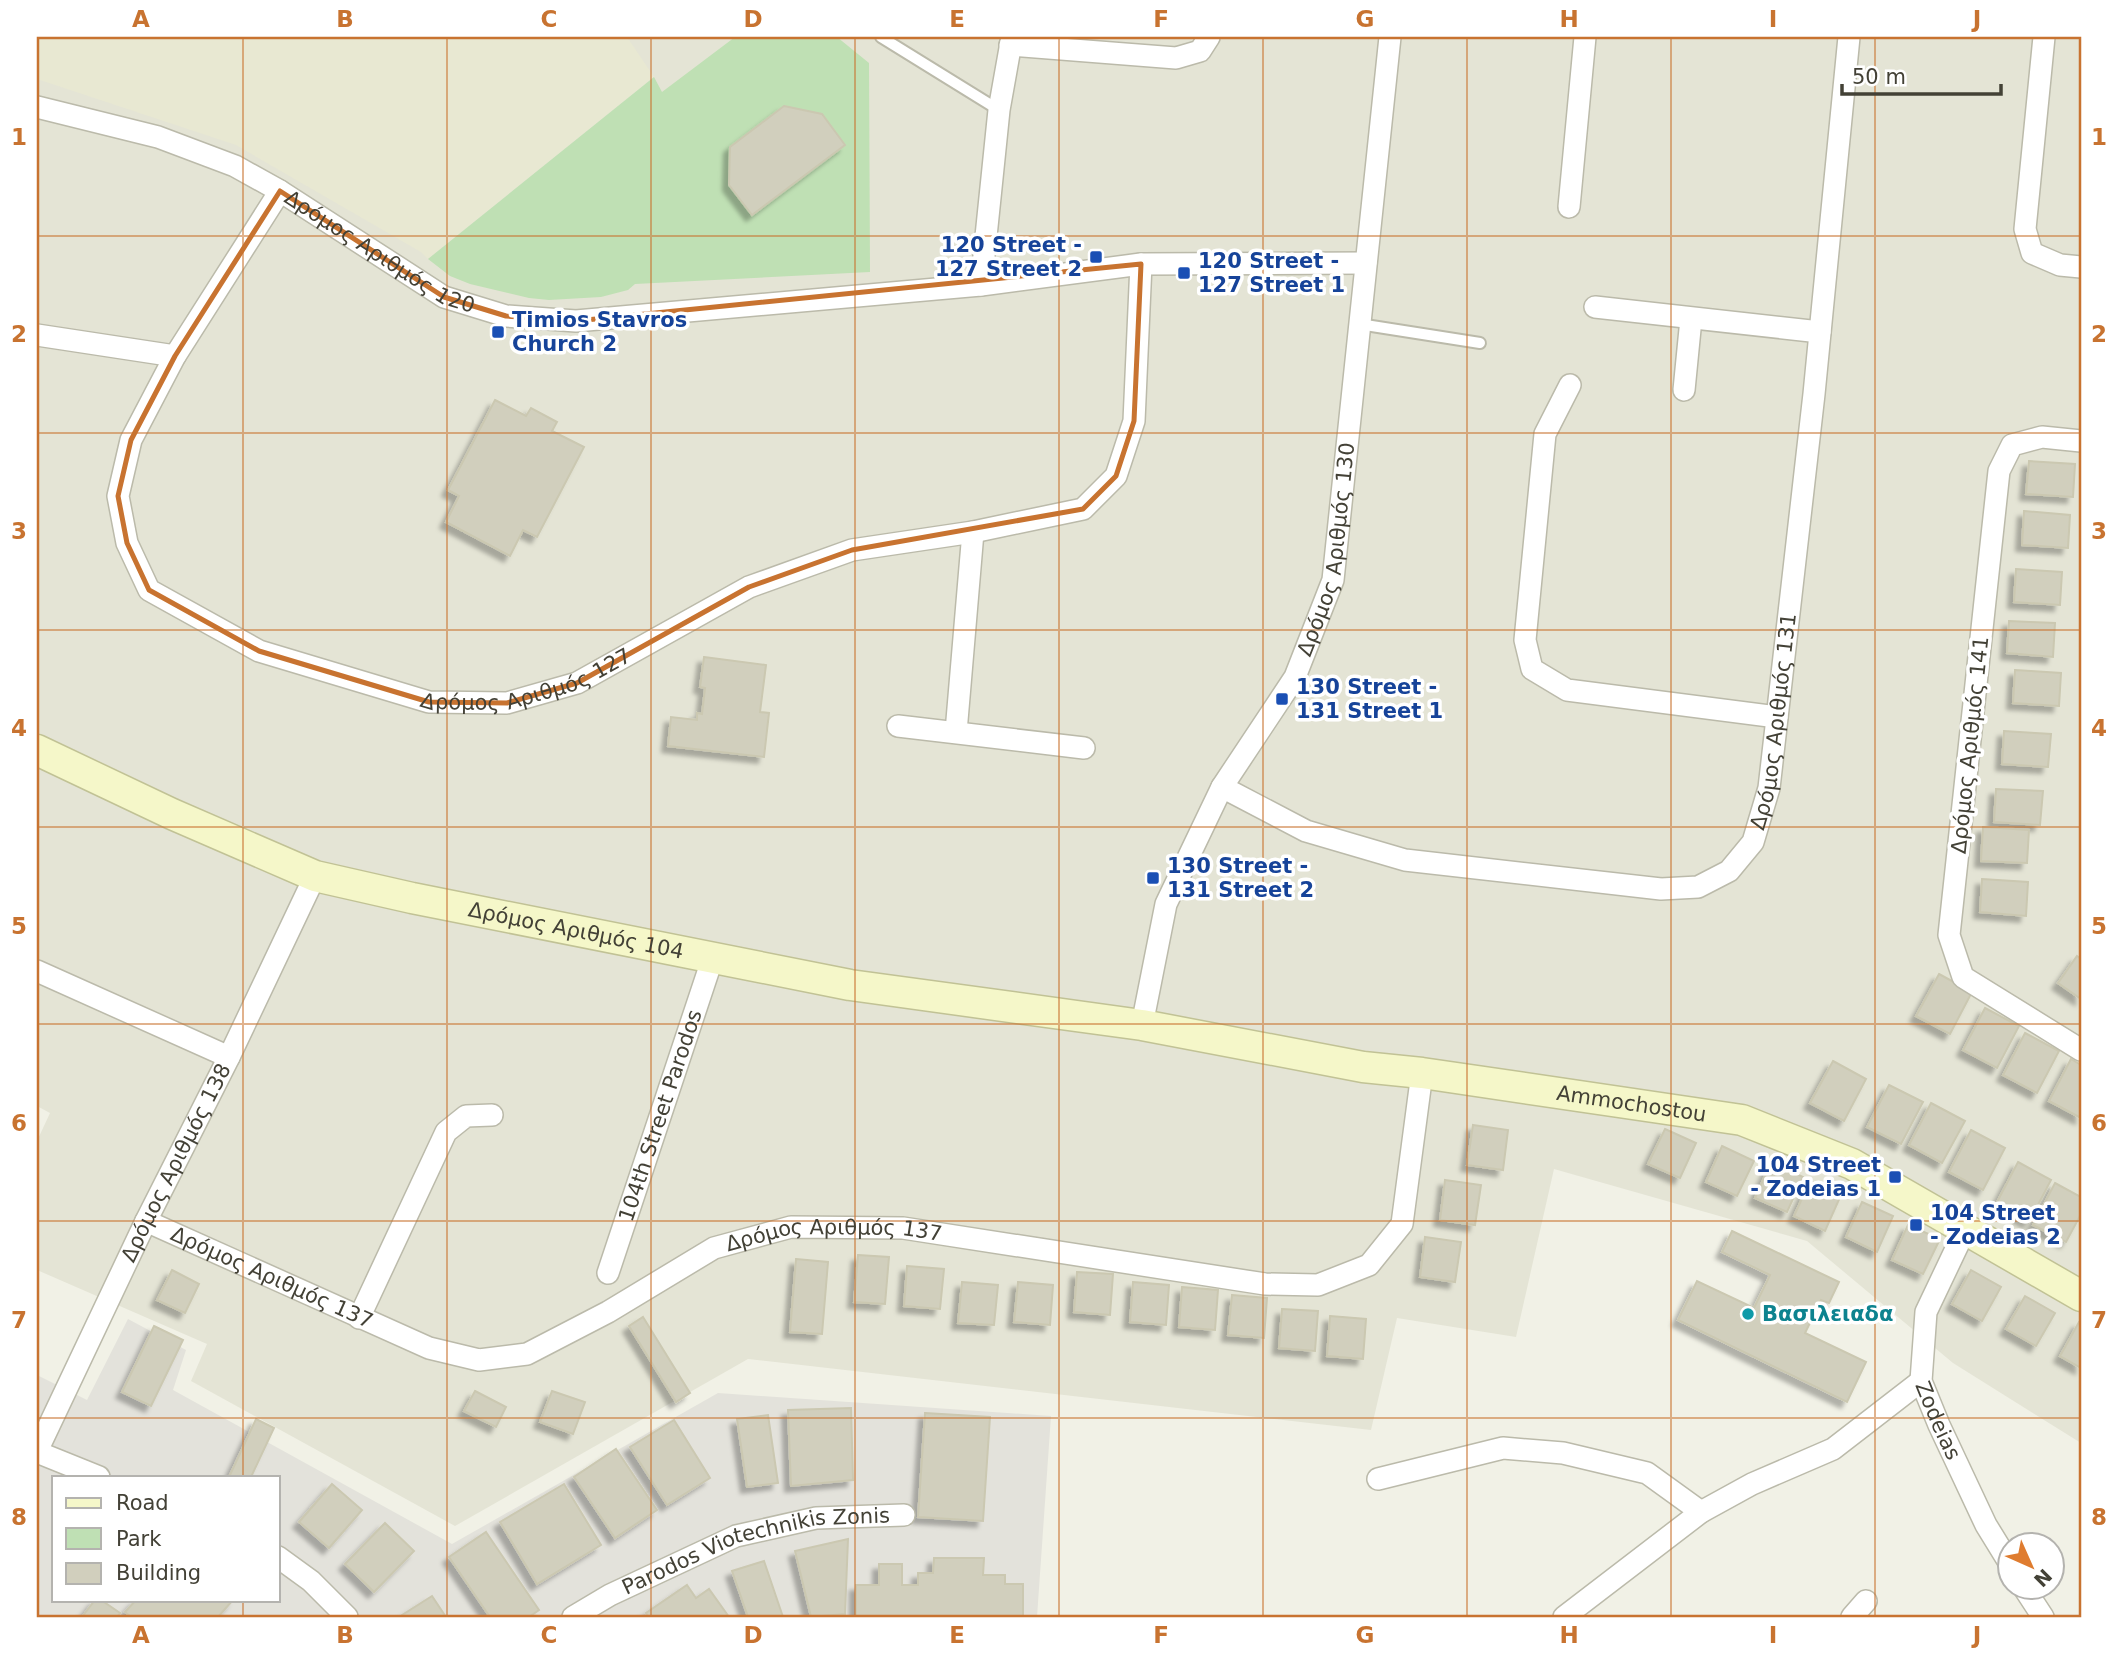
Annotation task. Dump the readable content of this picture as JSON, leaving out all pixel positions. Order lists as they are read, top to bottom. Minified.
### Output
{"streets":{"street":["Δρόμος Αριθμός 120","Δρόμος Αριθμός 130","Δρόμος Αριθμός 127","Δρόμος Αριθμός 131","Δρόμος Αριθμός 141","Δρόμος Αριθμός 104","Ammochostou","104th Street Parodos","Δρόμος Αριθμός 138","Δρόμος Αριθμός 137","Zodeias","Parodos Viotechnikis Zonis"]},"crossings":[["Δρόμος Αριθμός 120","Δρόμος Αριθμός 130"],["Δρόμος Αριθμός 120","Δρόμος Αριθμός 127"],["Δρόμος Αριθμός 130","Δρόμος Αριθμός 131"],["Δρόμος Αριθμός 130","Δρόμος Αριθμός 104"],["Δρόμος Αριθμός 130","Ammochostou"],["Δρόμος Αριθμός 104","Ammochostou"],["Δρόμος Αριθμός 104","104th Street Parodos"],["Δρόμος Αριθμός 104","Δρόμος Αριθμός 138"],["Ammochostou","Δρόμος Αριθμός 137"],["Ammochostou","Zodeias"],["Δρόμος Αριθμός 138","Δρόμος Αριθμός 137"]],"places":{"transit":["120 Street - 127 Street 2","120 Street - 127 Street 1","Timios Stavros Church 2","130 Street - 131 Street 1","130 Street - 131 Street 2","104 Street - Zodeias 1","104 Street - Zodeias 2"],"other":["Βασιλειαδα"]},"legend":["Road","Park","Building"],"scale_bar":"50 m","north":"bottom right","grid":{"columns":["A","B","C","D","E","F","G","H","I","J"],"rows":["1","2","3","4","5","6","7","8"]}}
